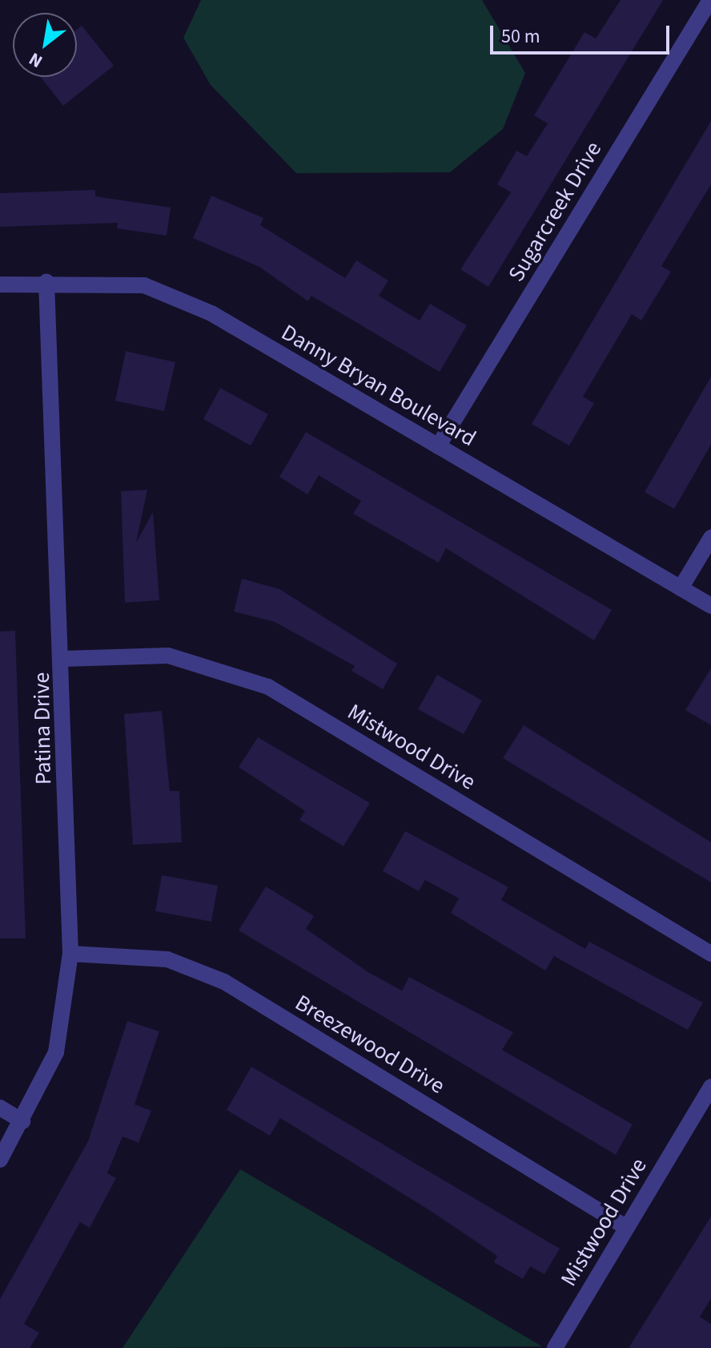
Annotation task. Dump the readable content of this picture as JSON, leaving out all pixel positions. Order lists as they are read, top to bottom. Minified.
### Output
{"streets":{"street":["Sugarcreek Drive","Danny Bryan Boulevard","Patina Drive","Mistwood Drive","Breezewood Drive"]},"crossings":[["Sugarcreek Drive","Danny Bryan Boulevard"],["Danny Bryan Boulevard","Patina Drive"],["Patina Drive","Mistwood Drive"],["Patina Drive","Breezewood Drive"],["Mistwood Drive","Breezewood Drive"]],"scale_bar":"50 m","north":"bottom left"}
